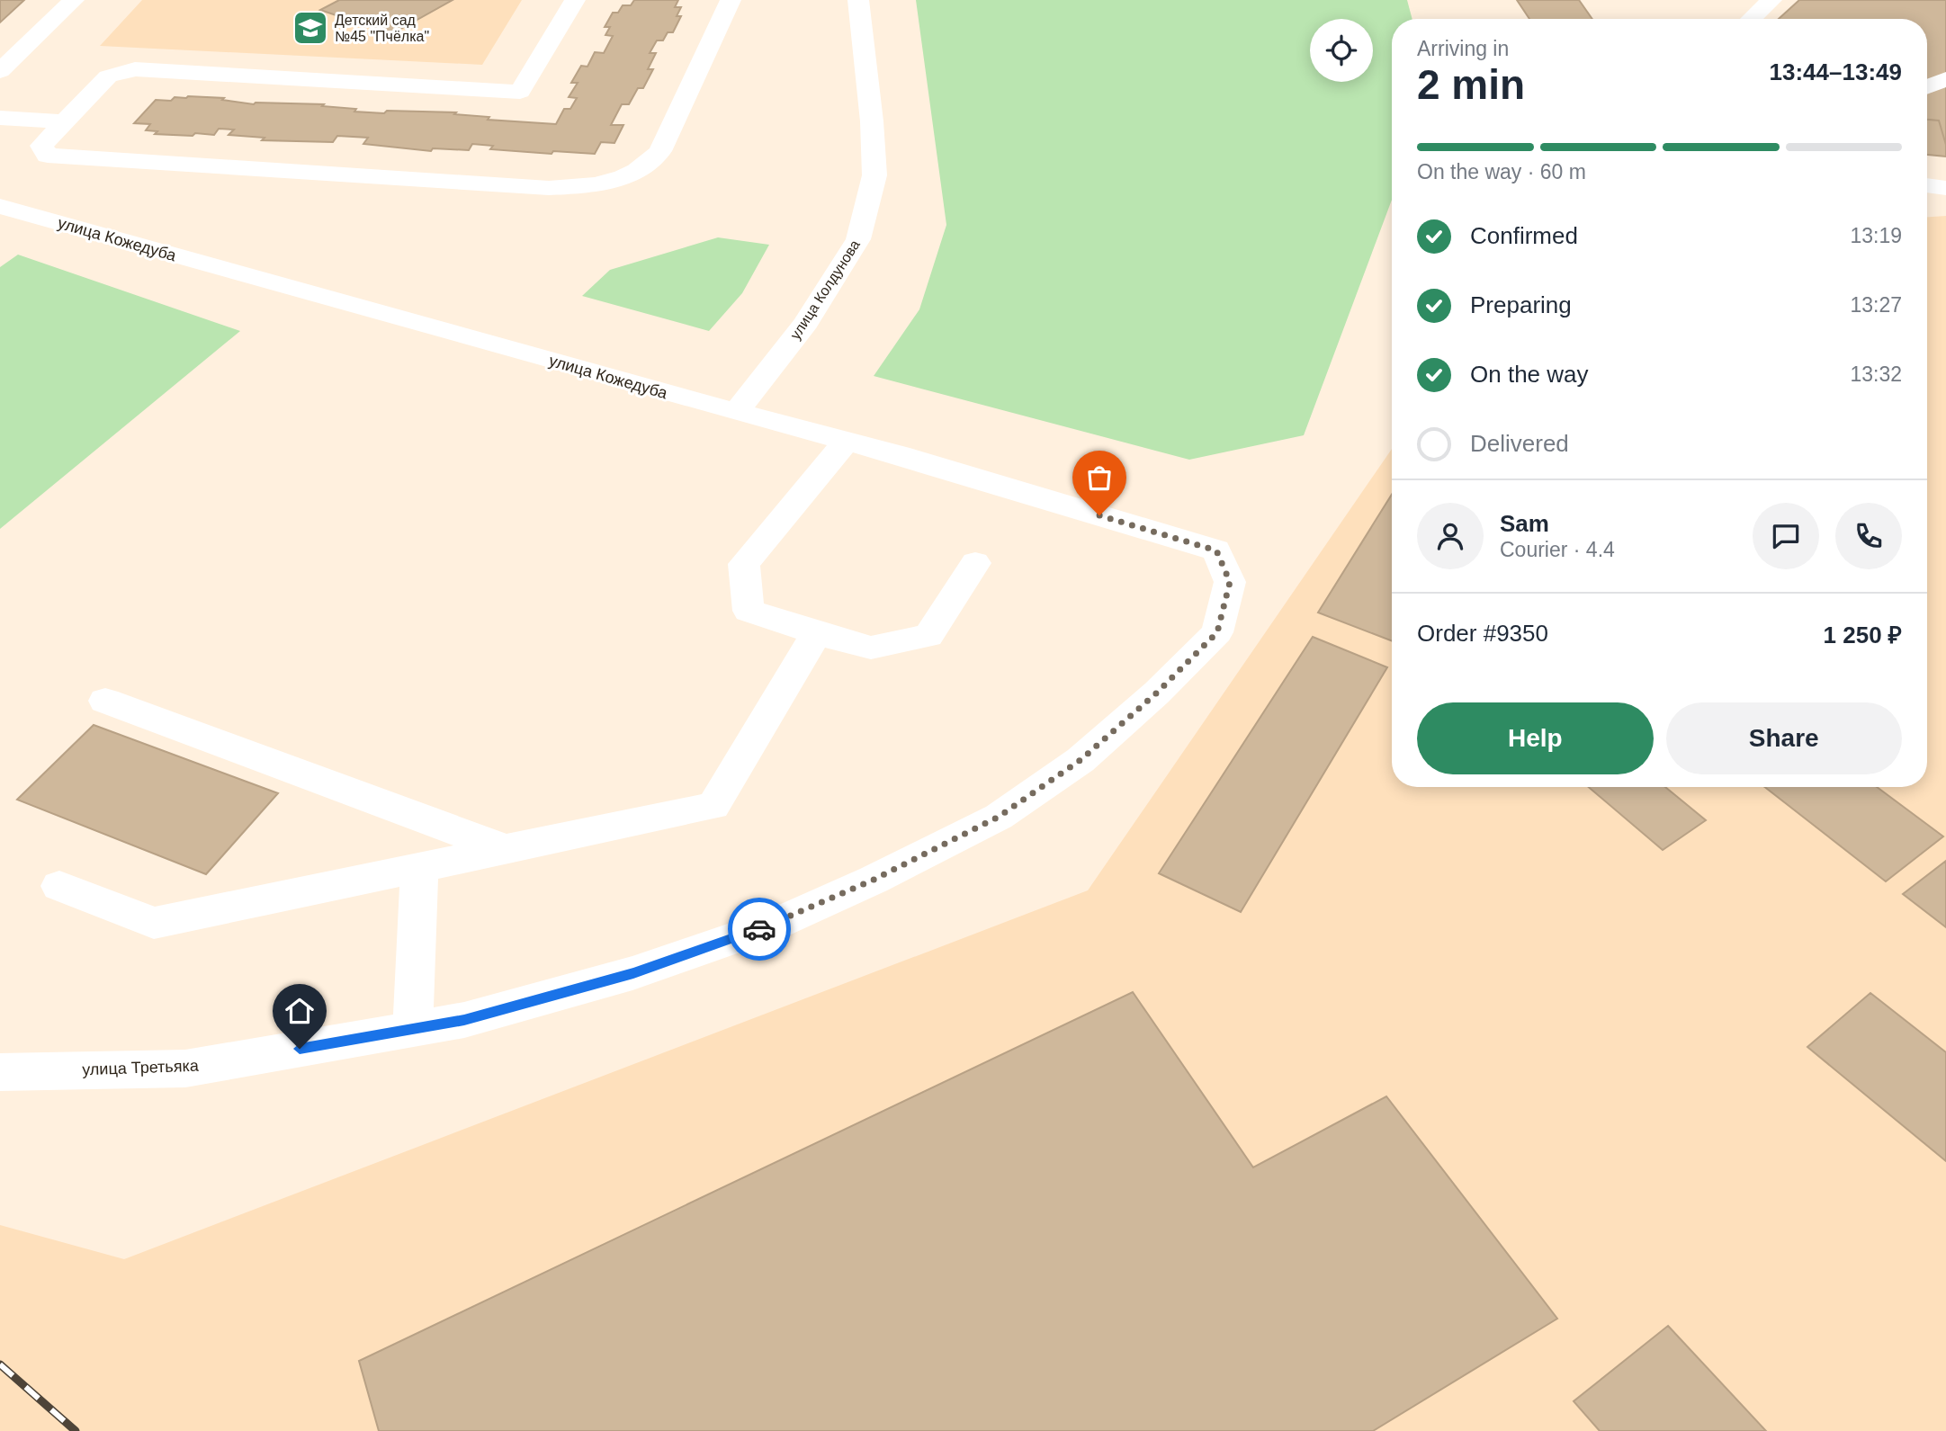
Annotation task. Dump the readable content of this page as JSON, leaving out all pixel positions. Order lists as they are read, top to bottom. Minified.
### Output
{"streets":{"street":["улица Кожедуба","улица Колдунова","улица Третьяка"]},"crossings":[["улица Кожедуба","улица Колдунова"],["улица Кожедуба","улица Третьяка"]],"places":{"school or university":["Детский сад №45 \"Пчёлка\""]},"page":{"heading":["2 min","Arriving in","13:44–13:49"],"panel":["Sam","Courier · 4.4","Order #9350","1 250 ₽"],"bar":"On the way · 60 m","list":[["Confirmed","13:19"],["Preparing","13:27"],["On the way","13:32"],"Delivered"],"buttons":["Help","Share"]}}
